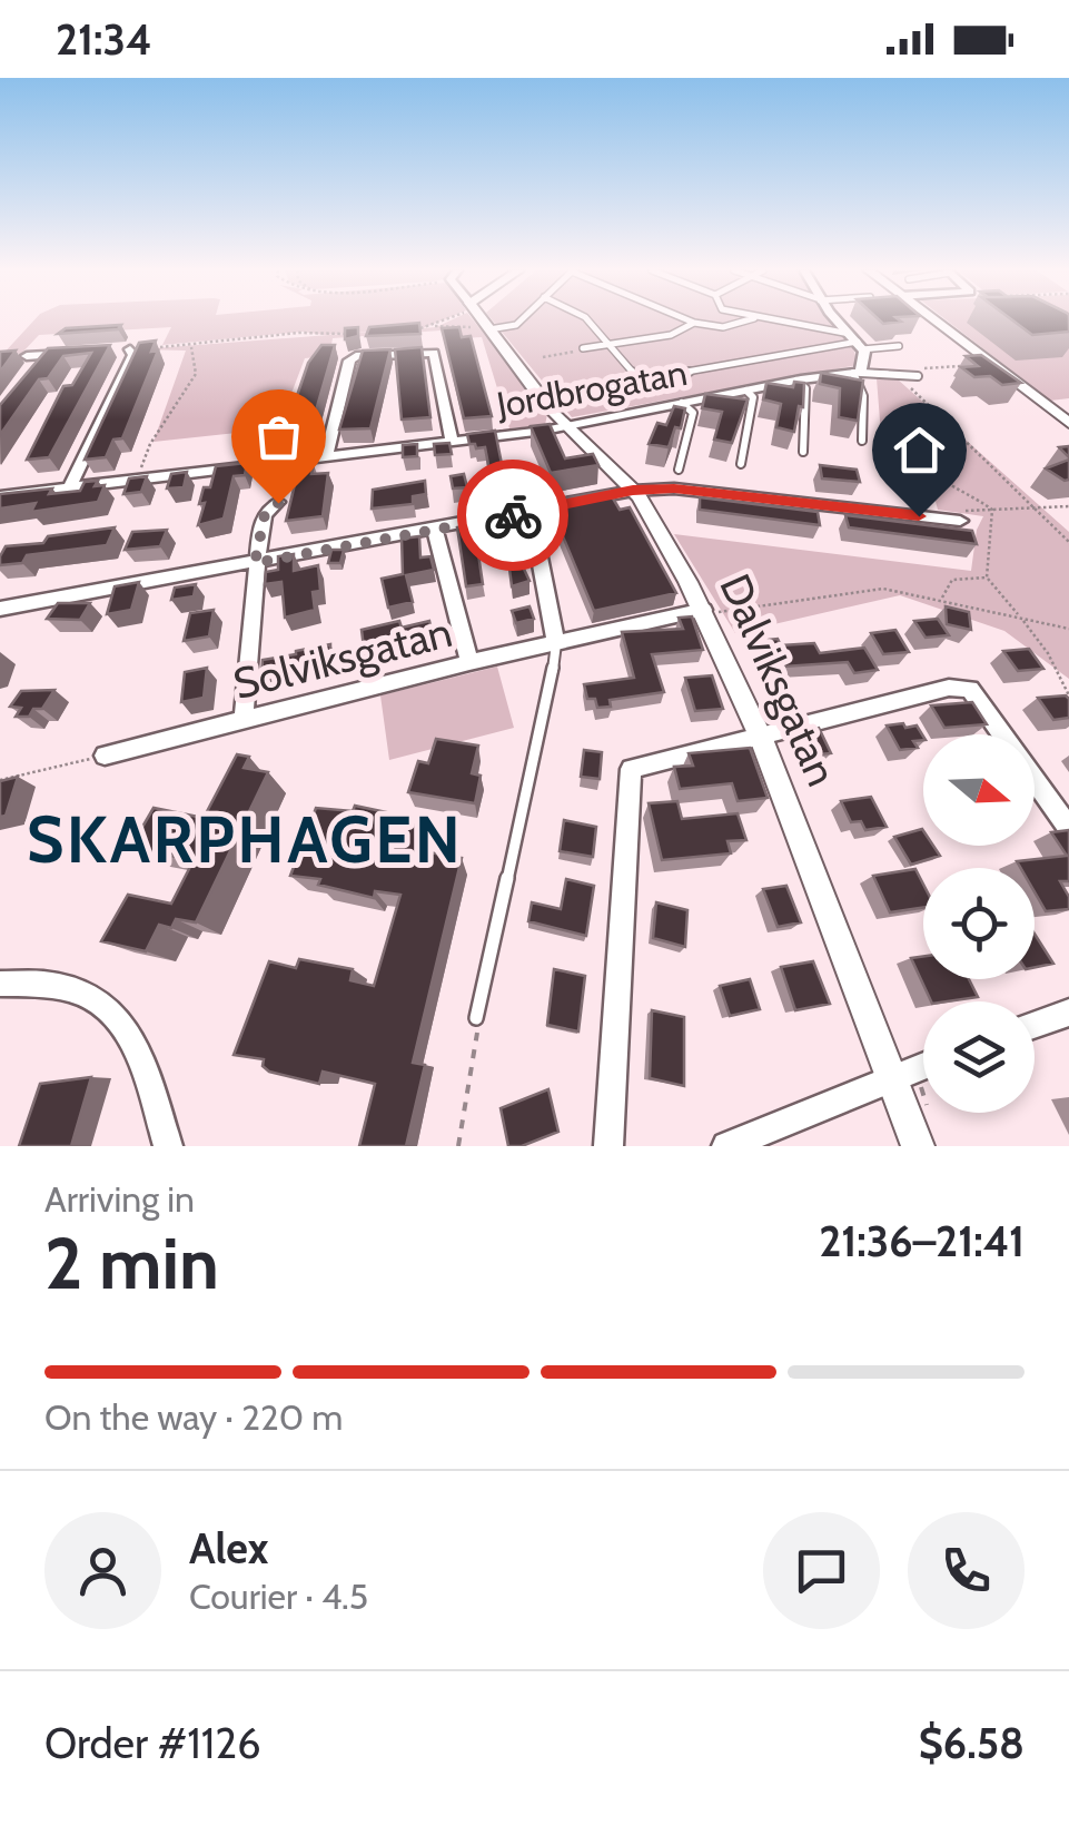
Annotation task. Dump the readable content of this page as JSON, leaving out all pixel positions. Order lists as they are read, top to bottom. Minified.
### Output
{"streets":{"street":["Jordbrogatan","Solviksgatan","Dalviksgatan"]},"crossings":[["Jordbrogatan","Dalviksgatan"],["Solviksgatan","Dalviksgatan"]],"districts":["SKARPHAGEN"],"north":"right","page":{"status":"21:34","heading":["2 min","Arriving in","21:36–21:41"],"panel":["Alex","Courier · 4.5","Order #1126","$6.58"],"bar":"On the way · 220 m"}}
